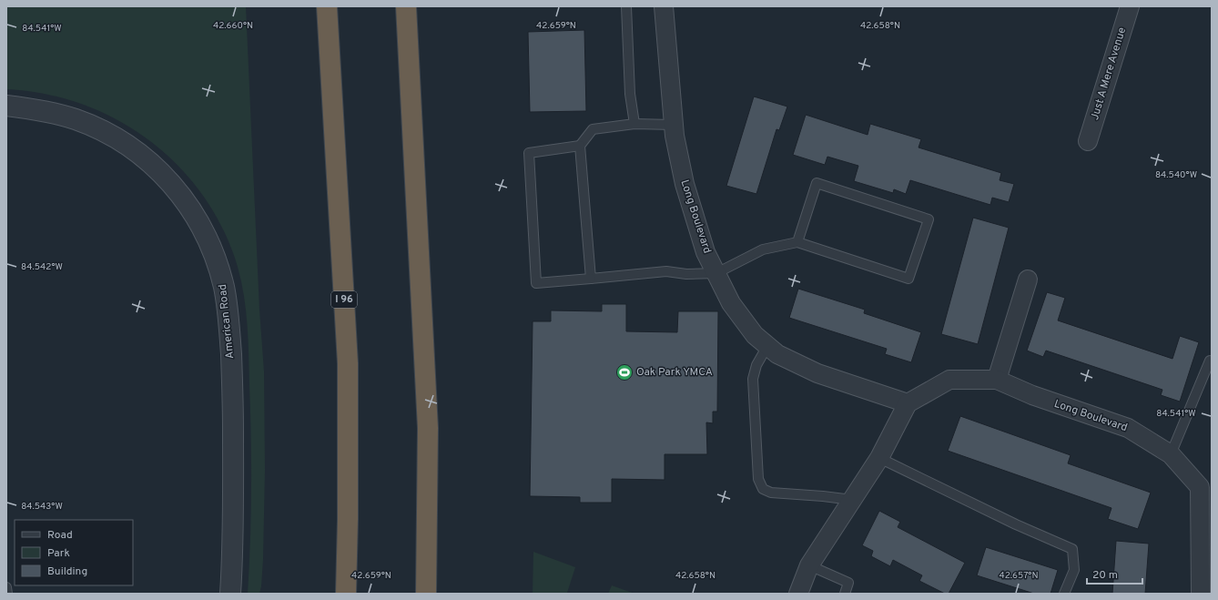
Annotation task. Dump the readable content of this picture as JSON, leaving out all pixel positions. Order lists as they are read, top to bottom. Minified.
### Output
{"streets":{"highway":["I 96"],"street":["Just A Mere Avenue","Long Boulevard","American Road"]},"places":{"sports":["Oak Park YMCA"]},"legend":["Road","Park","Building"],"scale_bar":"20 m","coordinates":["42.660°N","42.659°N","42.658°N","84.541°W","84.540°W","84.542°W","84.543°W","42.657°N"]}
